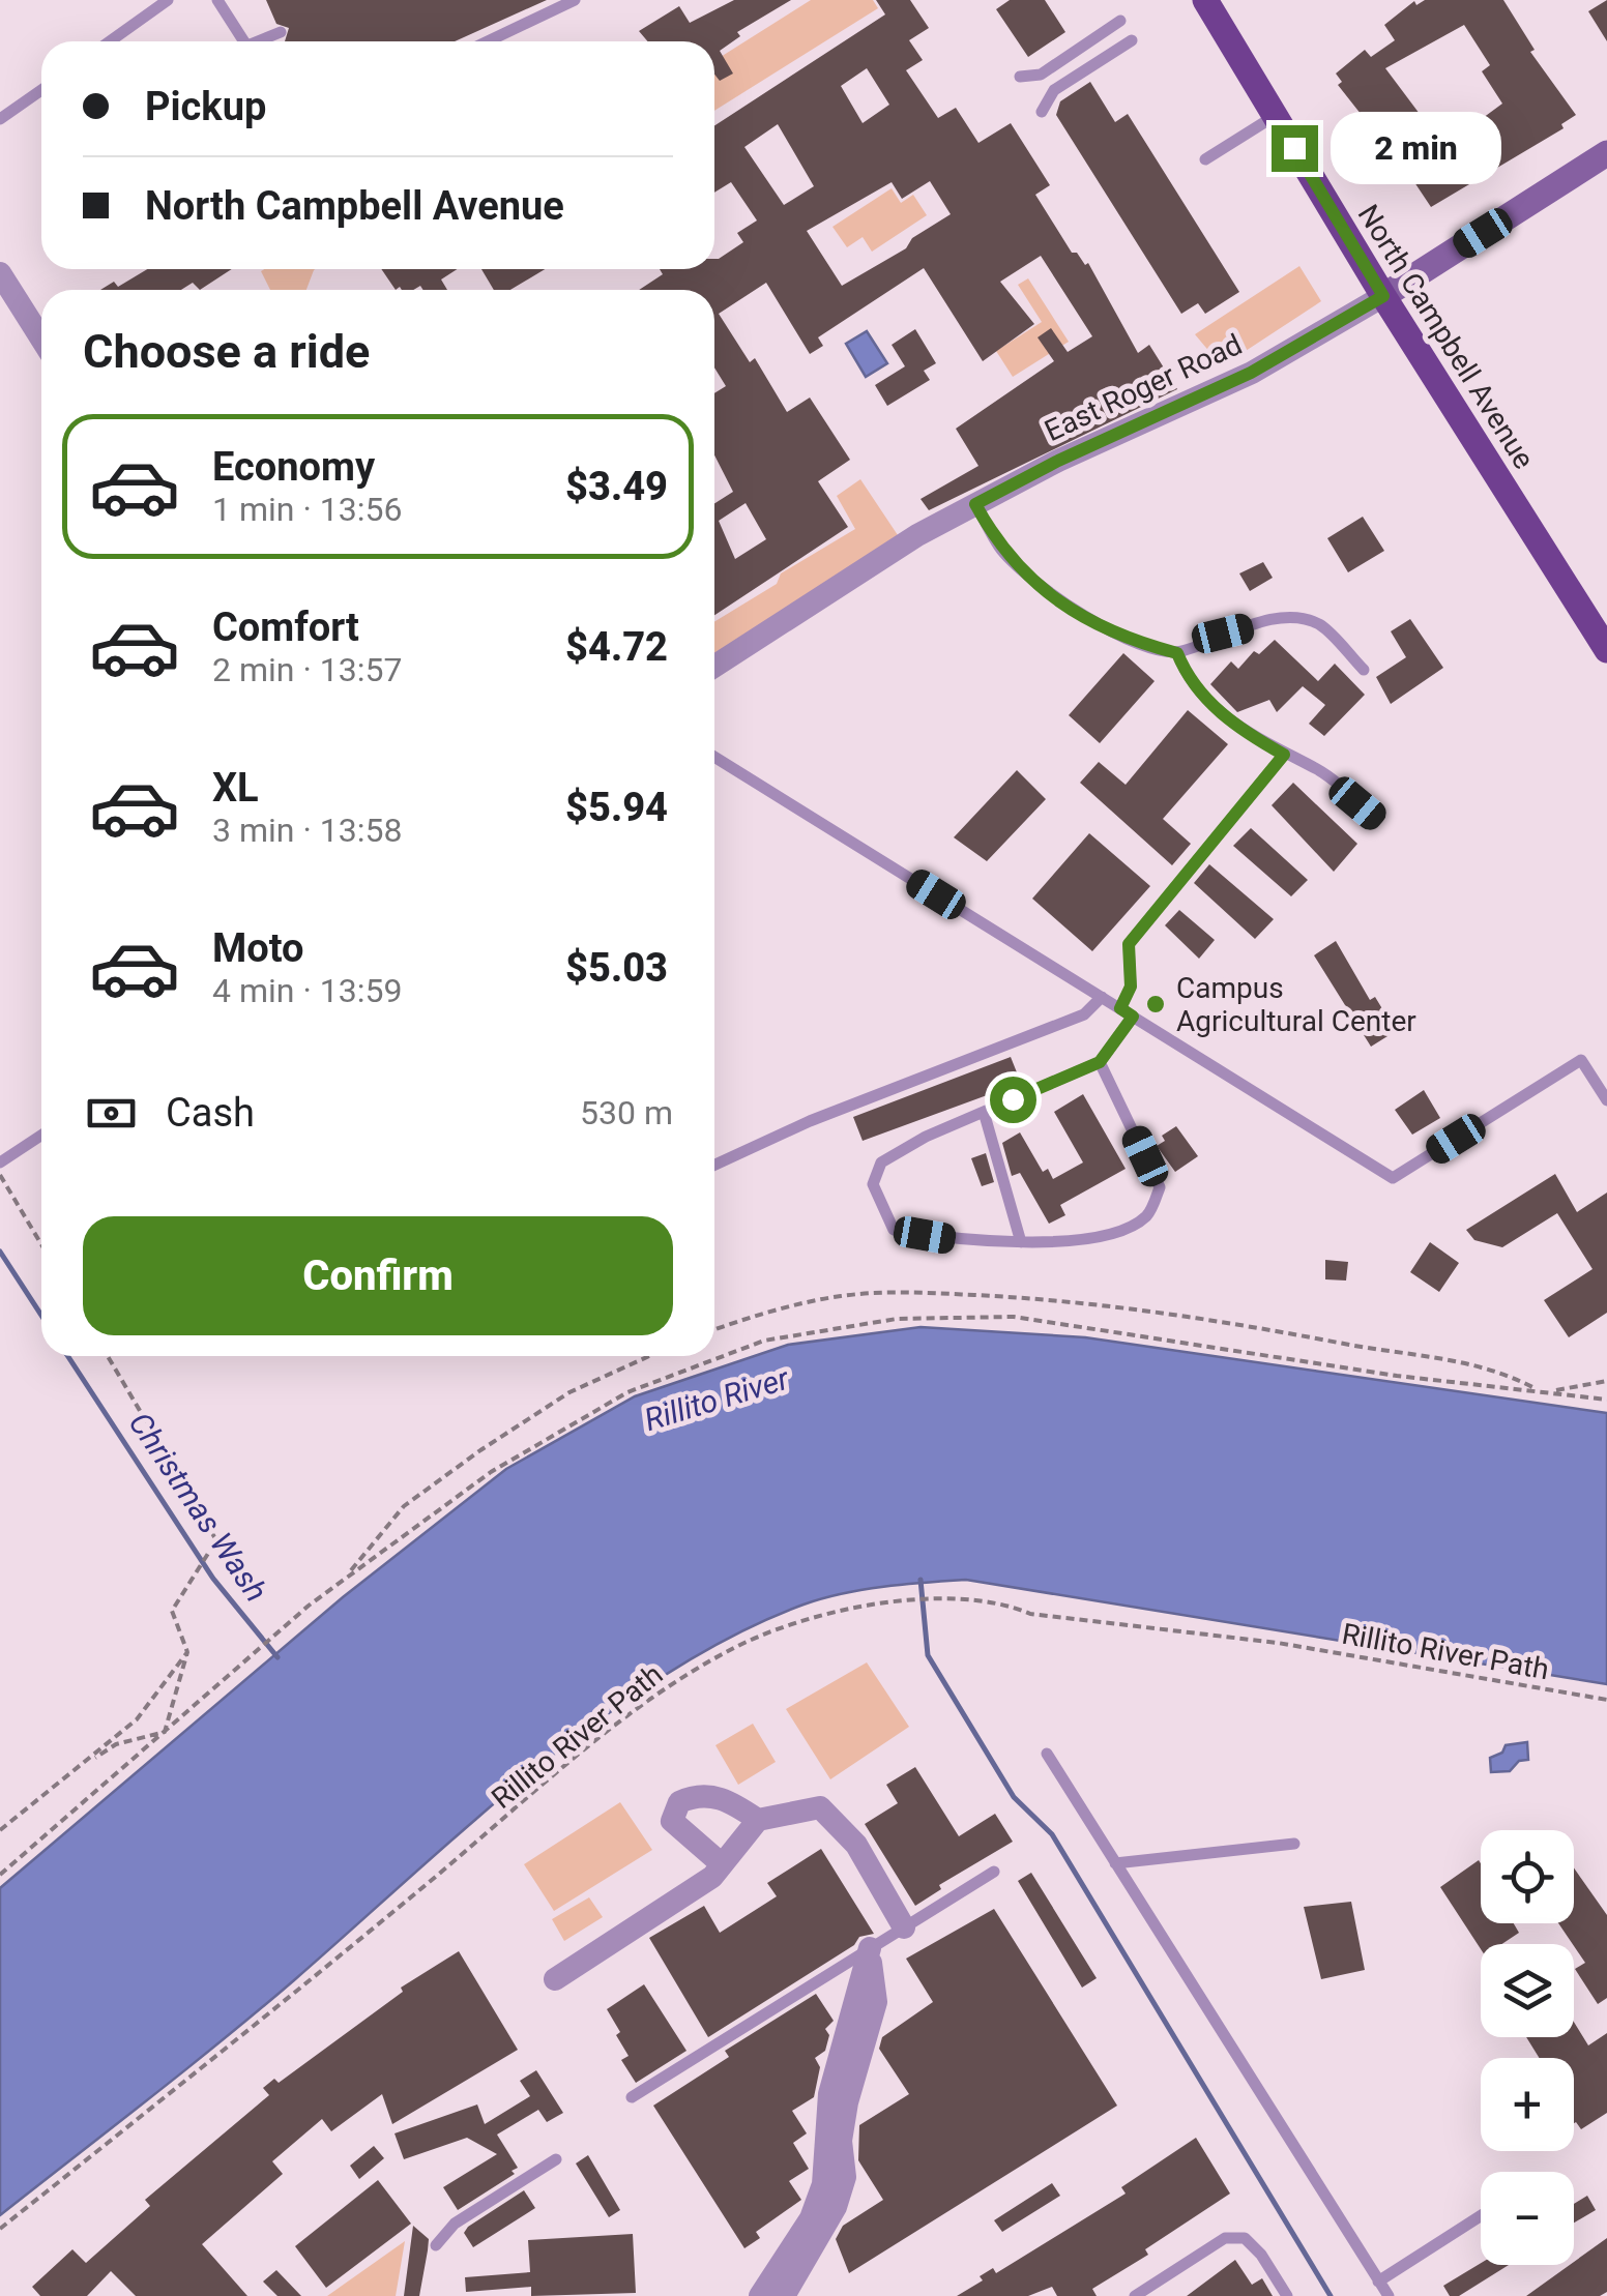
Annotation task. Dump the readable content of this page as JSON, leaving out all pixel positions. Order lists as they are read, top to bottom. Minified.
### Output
{"streets":{"main road":["North Campbell Avenue"],"street":["East Roger Road"],"path":["Rillito River Path"]},"crossings":[["North Campbell Avenue","East Roger Road"]],"water":["Rillito River","Christmas Wash"],"places":["Campus Agricultural Center"],"page":{"banner":["Pickup","North Campbell Avenue"],"bubble":"2 min","heading":"Choose a ride","list":[{"name":"Economy","note":"1 min · 13:56","value":"$3.49"},{"name":"Comfort","note":"2 min · 13:57","value":"$4.72"},{"name":"XL","note":"3 min · 13:58","value":"$5.94"},{"name":"Moto","note":"4 min · 13:59","value":"$5.03"}],"pay":["Cash","530 m"],"buttons":"Confirm","map_buttons":["+","−"]}}
